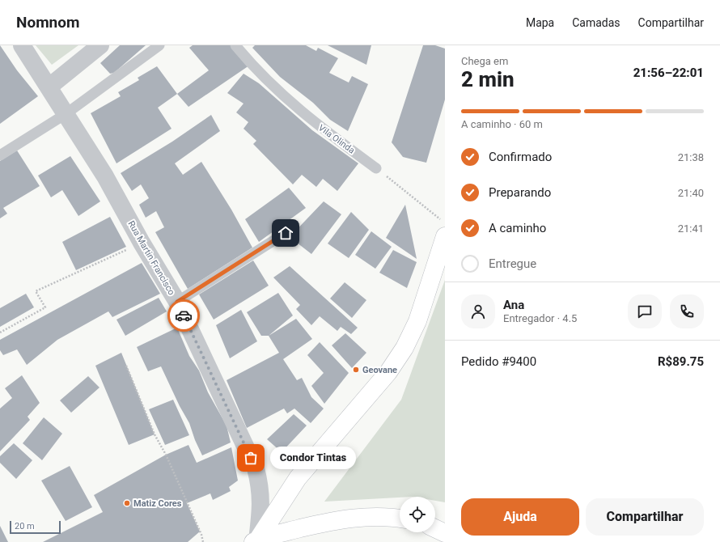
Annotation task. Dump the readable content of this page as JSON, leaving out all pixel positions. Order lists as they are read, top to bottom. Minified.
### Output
{"streets":{"street":["Rua Martin Francisco"],"lane":["Vila Olinda"]},"places":["Geovane","Condor Tintas","Matiz Cores"],"scale_bar":"20 m","page":{"header":"Nomnom","nav":["Mapa","Camadas","Compartilhar"],"heading":["2 min","Chega em","21:56–22:01"],"panel":["Ana","Entregador · 4.5","Pedido #9400","R$89.75"],"bar":"A caminho · 60 m","list":[["Confirmado","21:38"],["Preparando","21:40"],["A caminho","21:41"],"Entregue"],"bubble":"Condor Tintas","buttons":["Ajuda","Compartilhar"],"scale":"20 m"}}
